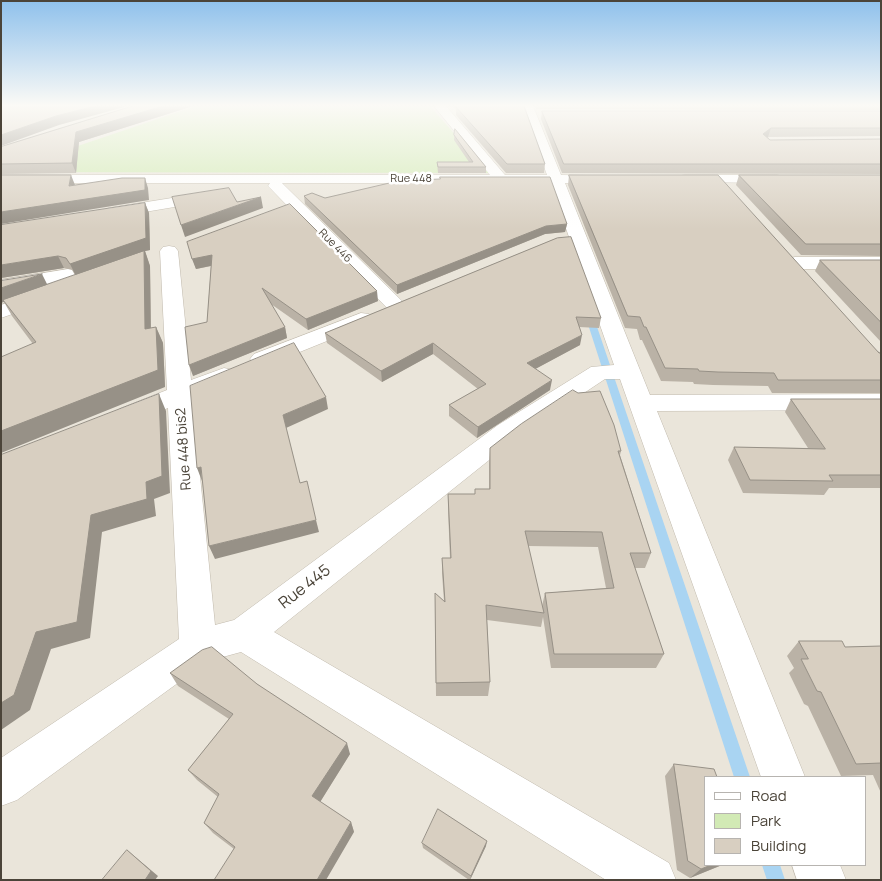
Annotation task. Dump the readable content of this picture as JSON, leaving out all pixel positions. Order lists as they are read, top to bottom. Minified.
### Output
{"streets":{"street":["Rue 448","Rue 446","Rue 448 bis2","Rue 445"]},"crossings":[["Rue 448","Rue 446"],["Rue 446","Rue 448 bis2"],["Rue 448 bis2","Rue 445"]],"legend":["Road","Park","Building"]}
